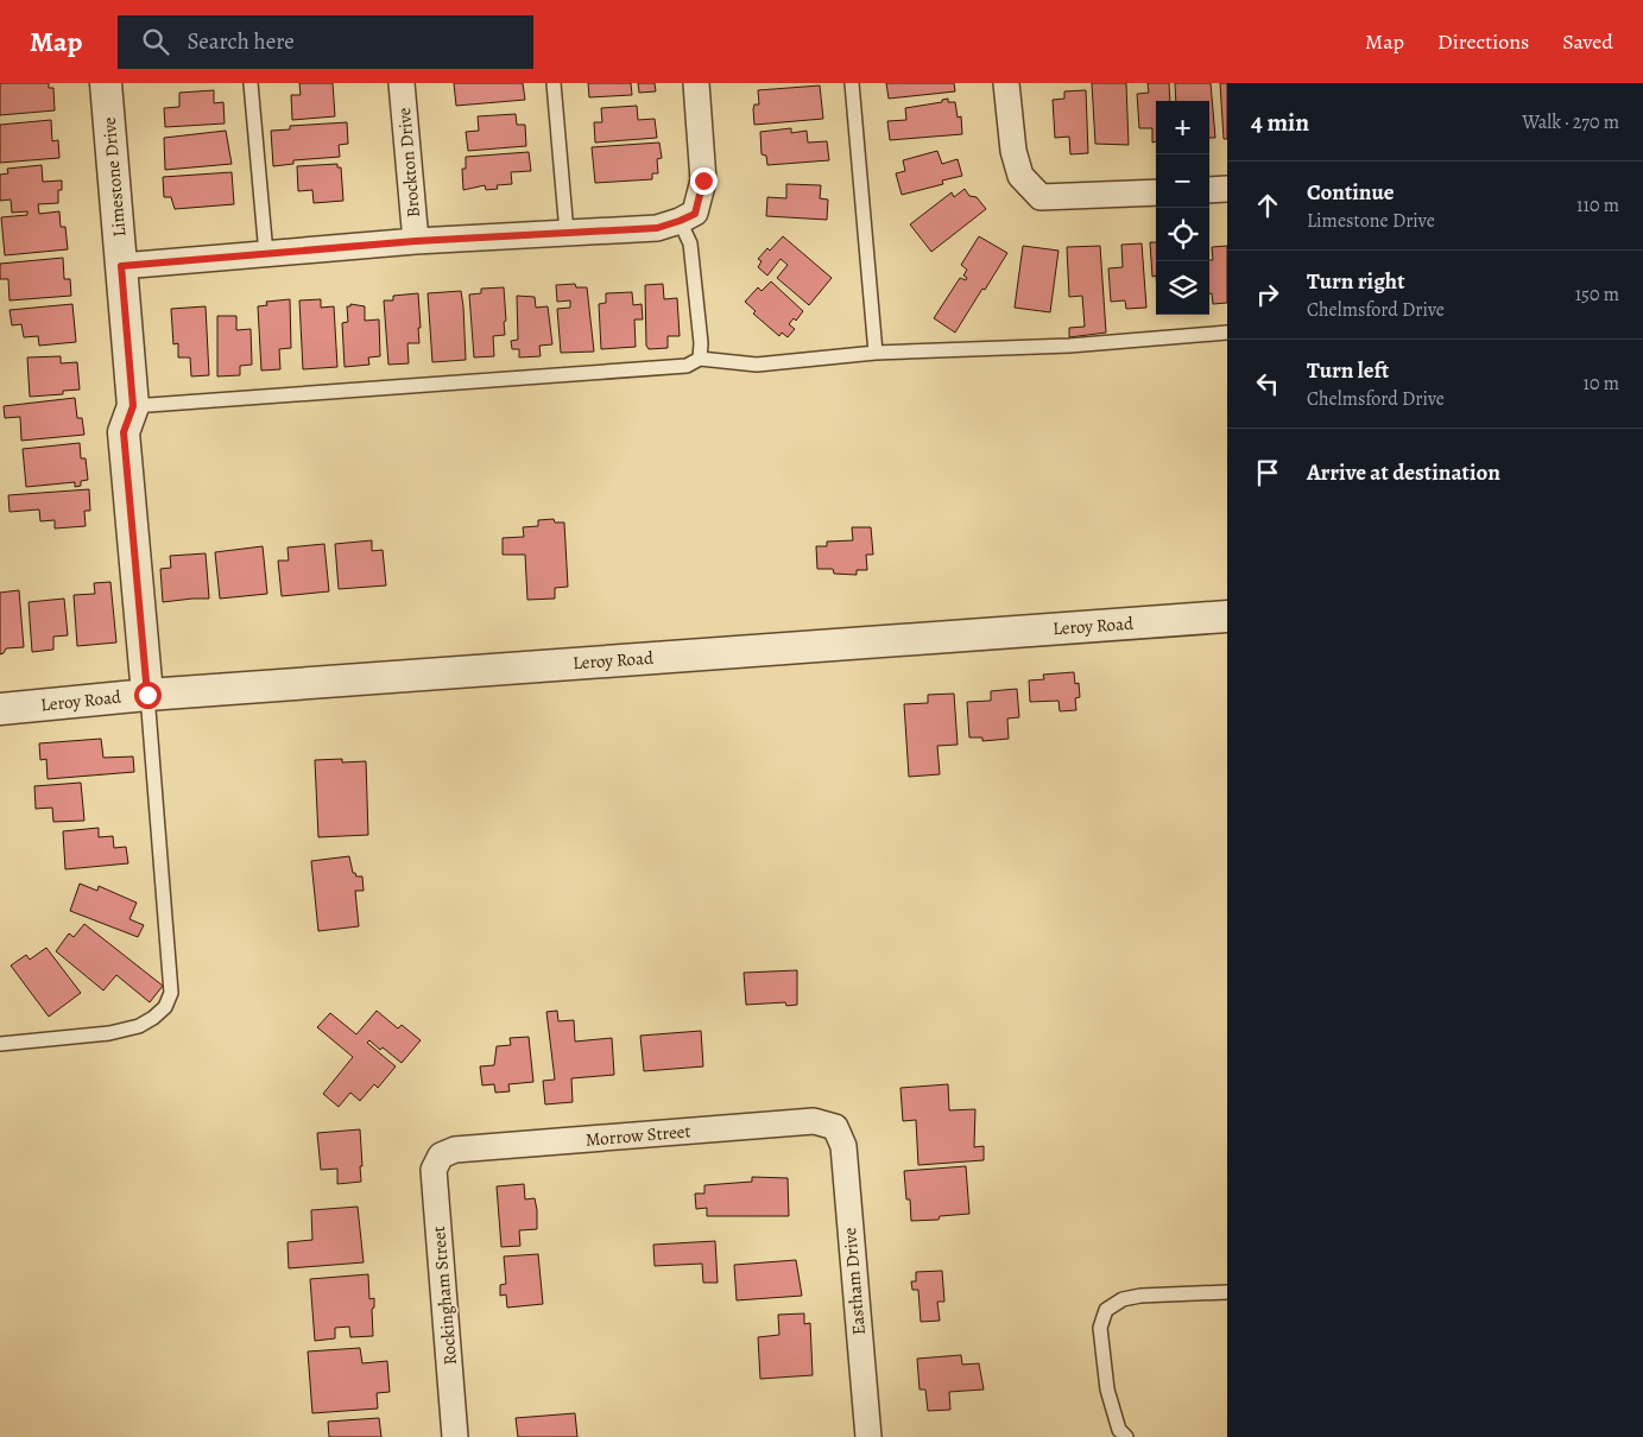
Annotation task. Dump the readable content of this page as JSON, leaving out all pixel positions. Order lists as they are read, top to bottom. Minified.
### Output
{"streets":{"street":["Brockton Drive","Limestone Drive","Leroy Road","Morrow Street","Eastham Drive","Rockingham Street"]},"crossings":[["Limestone Drive","Leroy Road"],["Morrow Street","Eastham Drive"],["Morrow Street","Rockingham Street"]],"page":{"header":"Map","search":"Search here","nav":["Map","Directions","Saved"],"heading":["4 min","Walk · 270 m"],"map_buttons":["+","−"],"list":[["Continue","Limestone Drive","110 m"],["Turn right","Chelmsford Drive","150 m"],["Turn left","Chelmsford Drive","10 m"],"Arrive at destination"]}}
